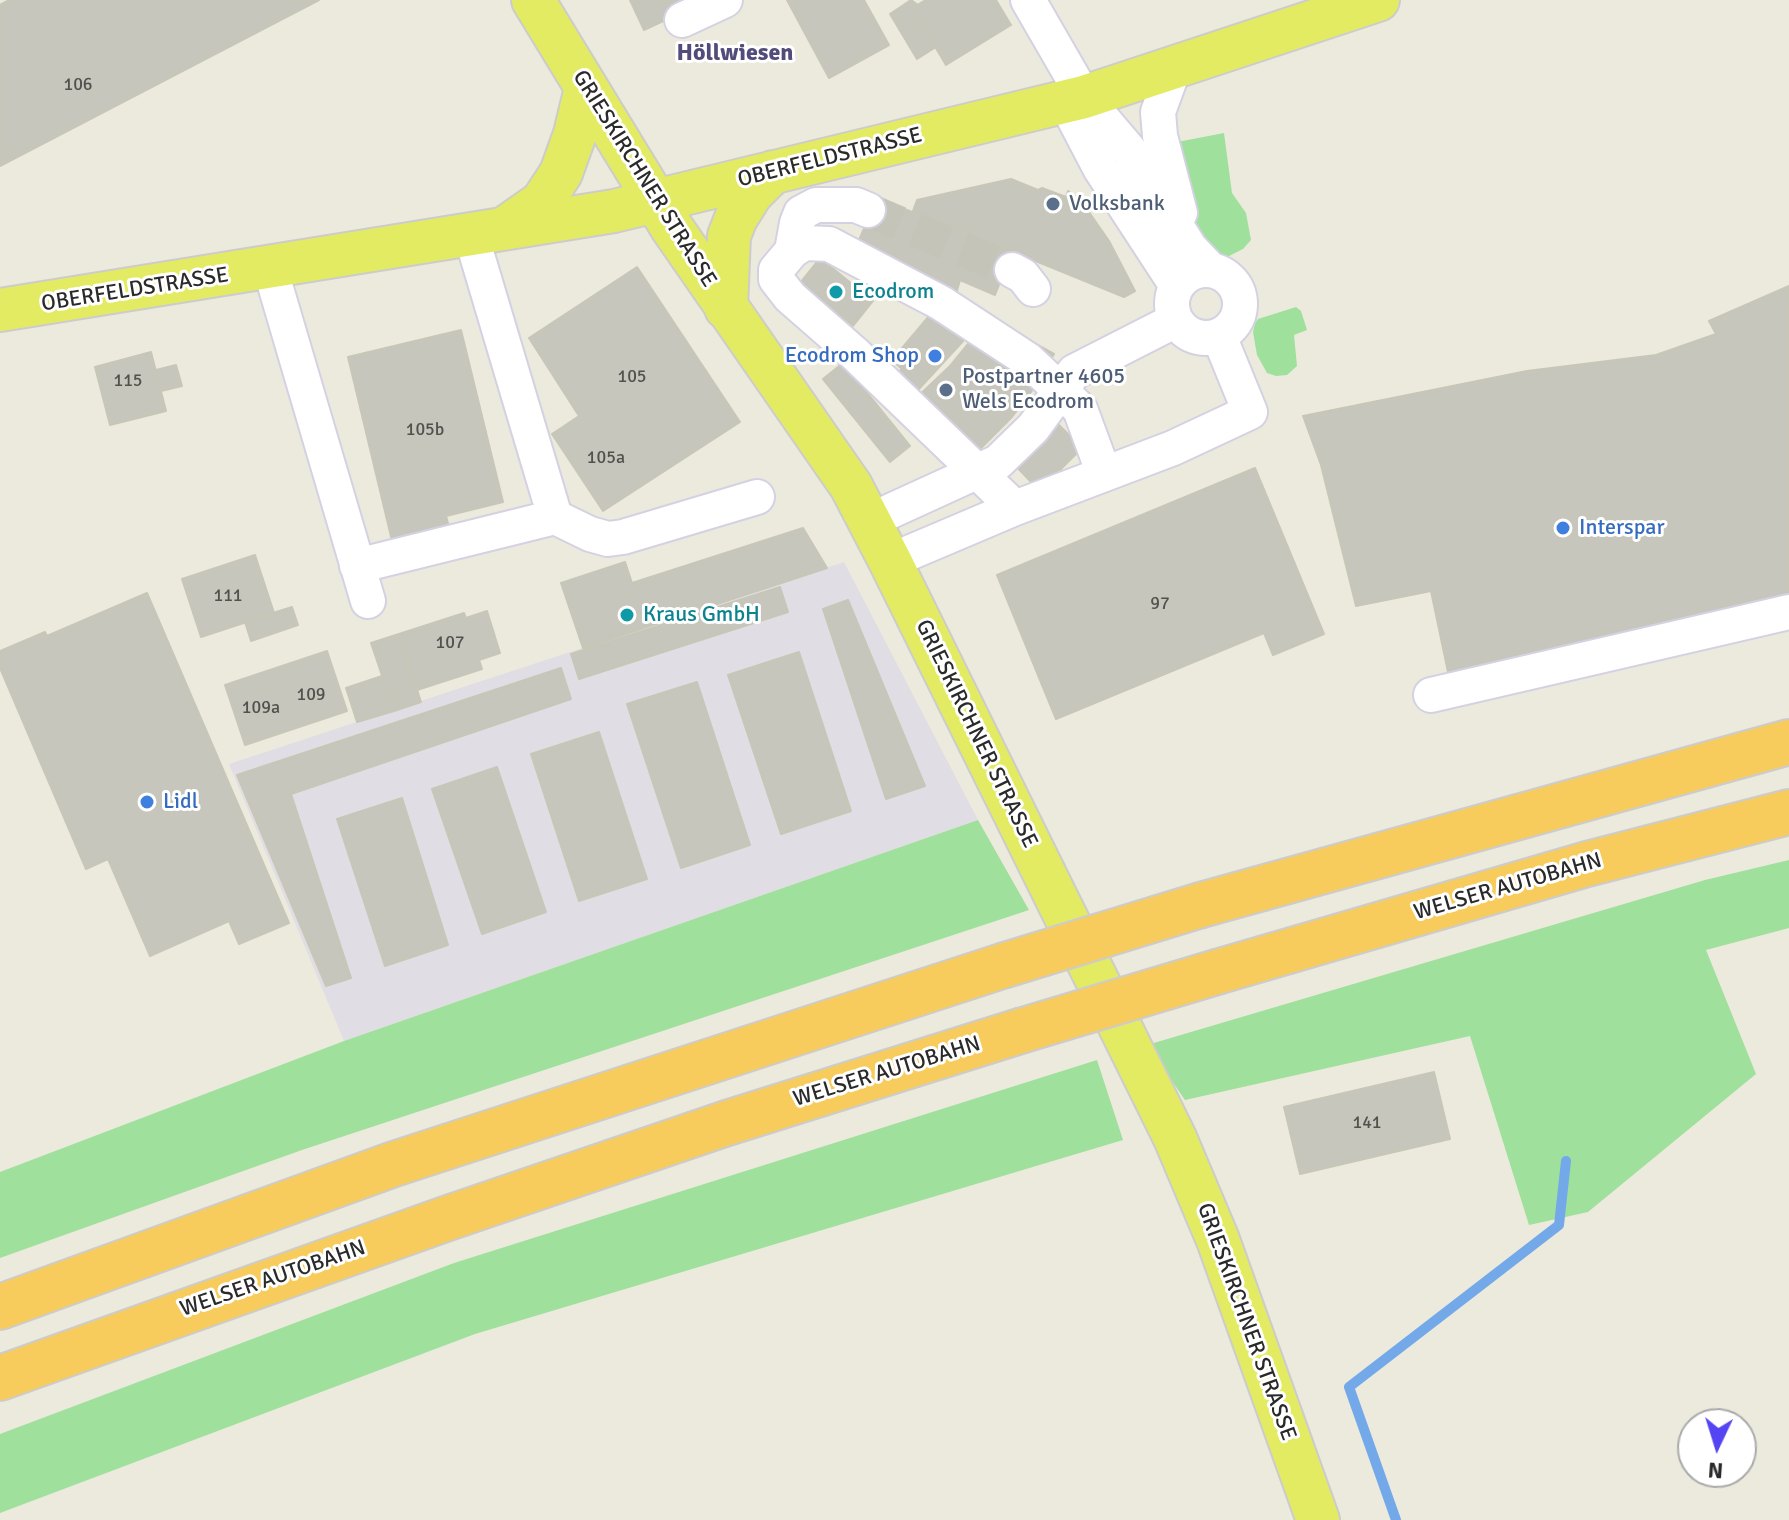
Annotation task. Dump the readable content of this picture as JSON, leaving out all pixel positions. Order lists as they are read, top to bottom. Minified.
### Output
{"streets":{"highway":["WELSER AUTOBAHN"],"main road":["OBERFELDSTRASSE","GRIESKIRCHNER STRASSE"]},"crossings":[["OBERFELDSTRASSE","GRIESKIRCHNER STRASSE"]],"districts":["Höllwiesen"],"places":["Volksbank","Ecodrom","Ecodrom Shop","Postpartner 4605 Wels Ecodrom","Interspar","Kraus GmbH","Lidl"],"house_numbers":["106","105","115","105b","105a","111","97","107","109","109a","141"],"north":"bottom"}
